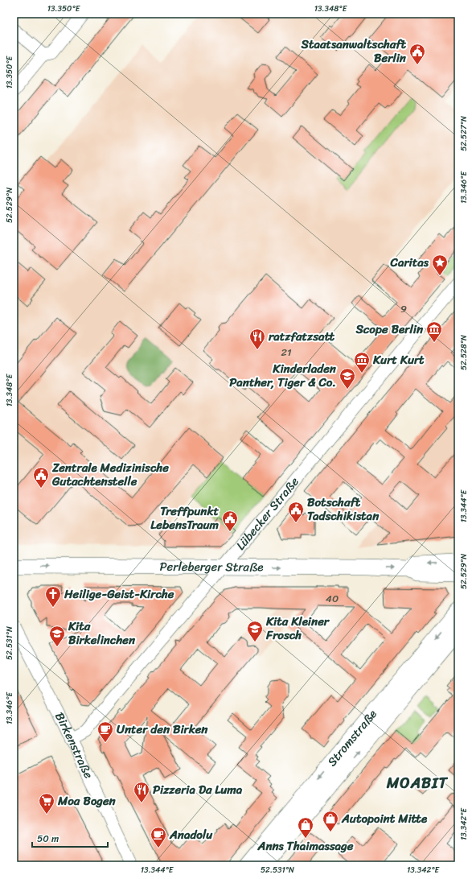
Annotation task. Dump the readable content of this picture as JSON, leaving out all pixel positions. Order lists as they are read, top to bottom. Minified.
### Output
{"streets":{"main road":["Perleberger Straße","Stromstraße"],"street":["Lübecker Straße","Birkenstraße"]},"crossings":[["Lübecker Straße","Perleberger Straße"],["Lübecker Straße","Birkenstraße"]],"districts":["MOABIT"],"places":{"public building":["Staatsanwaltschaft Berlin","Zentrale Medizinische Gutachtenstelle","Botschaft Tadschikistan","Treffpunkt LebensTraum"],"place":["Caritas"],"museum":["Scope Berlin","Kurt Kurt"],"restaurant":["ratzfatzsatt","Pizzeria Da Luma"],"school or university":["Kinderladen Panther, Tiger & Co.","Kita Kleiner Frosch","Kita Birkelinchen"],"church":["Heilige-Geist-Kirche"],"cafe":["Unter den Birken","Anadolu"],"supermarket":["Moa Bogen"],"shop":["Autopoint Mitte","Anns Thaimassage"]},"house_numbers":["9","21","40"],"scale_bar":"50 m","coordinates":["13.350°E","13.348°E","52.527°N","13.346°E","52.529°N","52.528°N","13.344°E","52.531°N","13.342°E"]}
